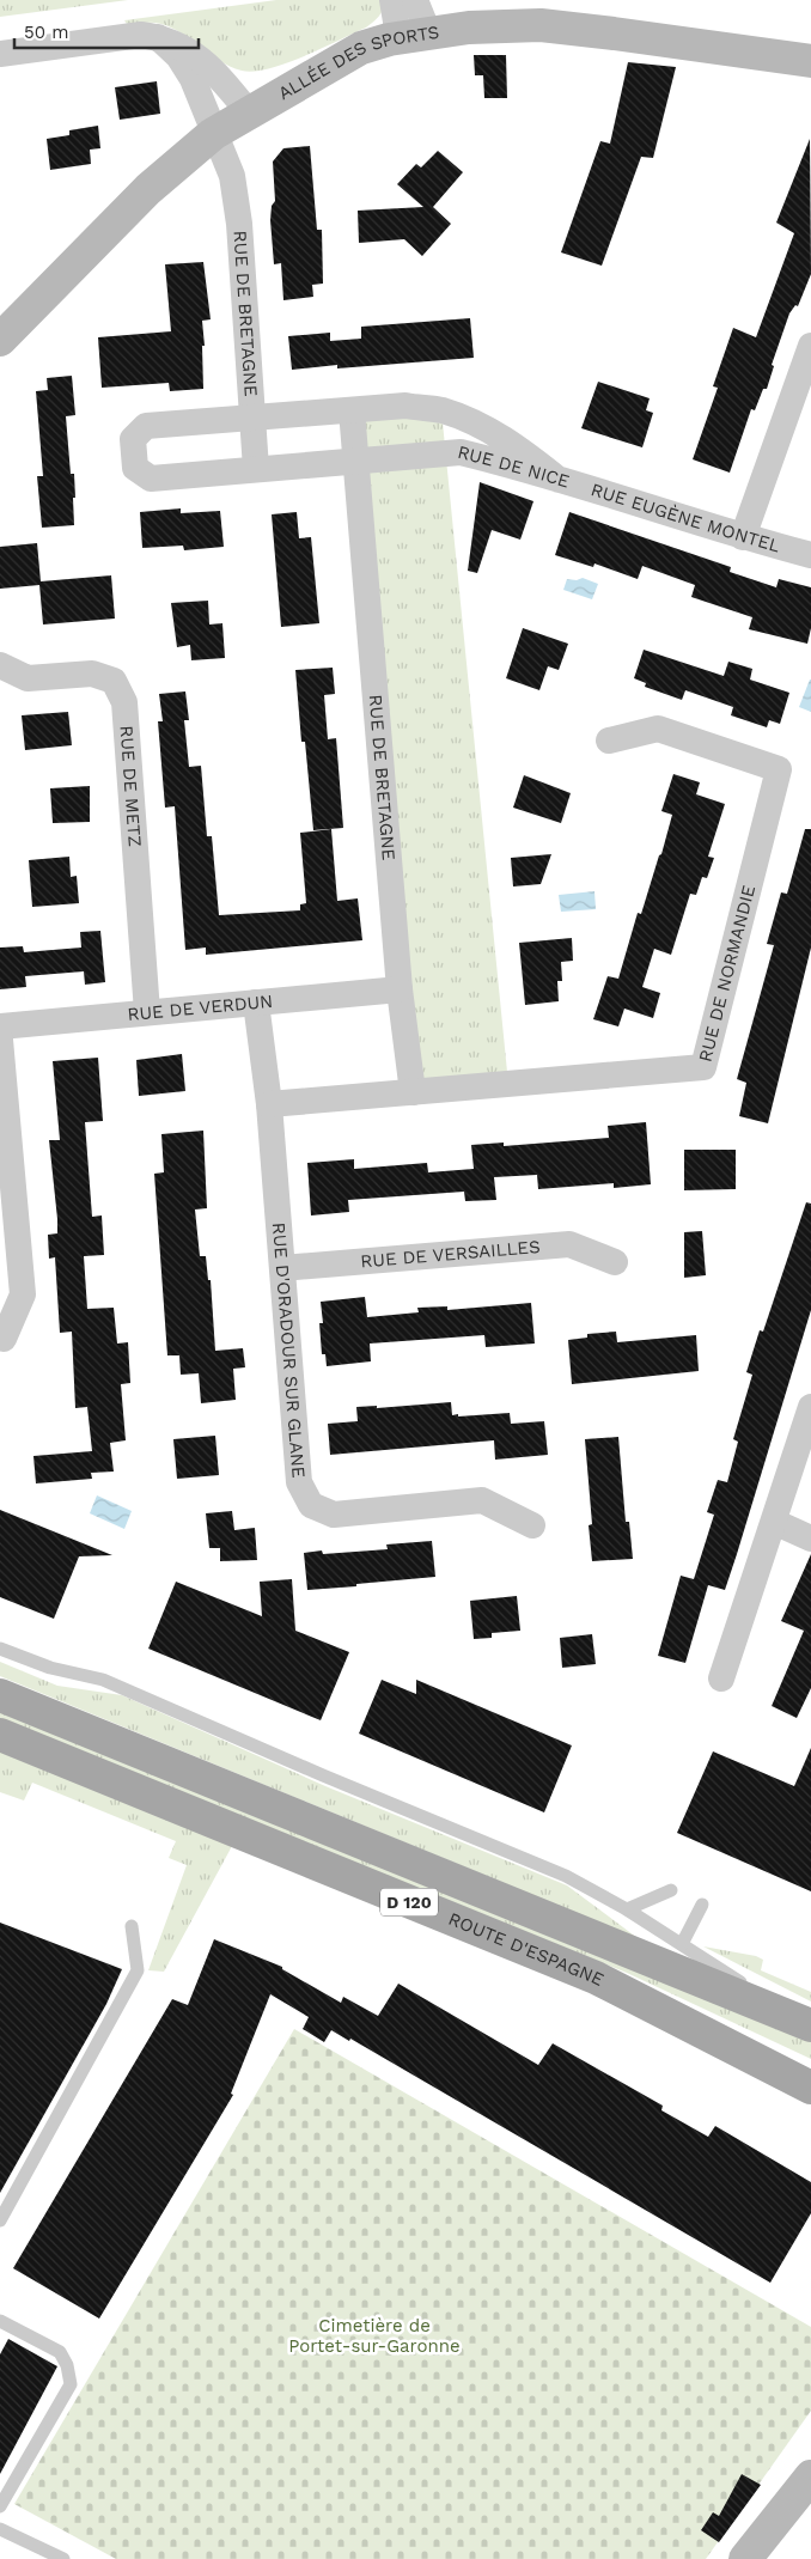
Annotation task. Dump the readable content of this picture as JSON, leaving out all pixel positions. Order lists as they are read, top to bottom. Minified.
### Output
{"streets":{"main road":["D 120","ROUTE D'ESPAGNE"],"street":["ALLÉE DES SPORTS","RUE DE BRETAGNE","RUE DE NICE","RUE EUGÈNE MONTEL","RUE DE METZ","RUE DE NORMANDIE","RUE DE VERDUN","RUE DE VERSAILLES","RUE D'ORADOUR SUR GLANE"]},"crossings":[["ALLÉE DES SPORTS","RUE DE BRETAGNE"],["RUE DE BRETAGNE","RUE DE NICE"],["RUE DE BRETAGNE","RUE DE NORMANDIE"],["RUE DE BRETAGNE","RUE DE VERDUN"],["RUE DE NICE","RUE EUGÈNE MONTEL"],["RUE DE METZ","RUE DE VERDUN"],["RUE DE NORMANDIE","RUE D'ORADOUR SUR GLANE"],["RUE DE VERDUN","RUE D'ORADOUR SUR GLANE"],["RUE DE VERSAILLES","RUE D'ORADOUR SUR GLANE"]],"parks":["Cimetière de Portet-sur-Garonne"],"scale_bar":"50 m"}
